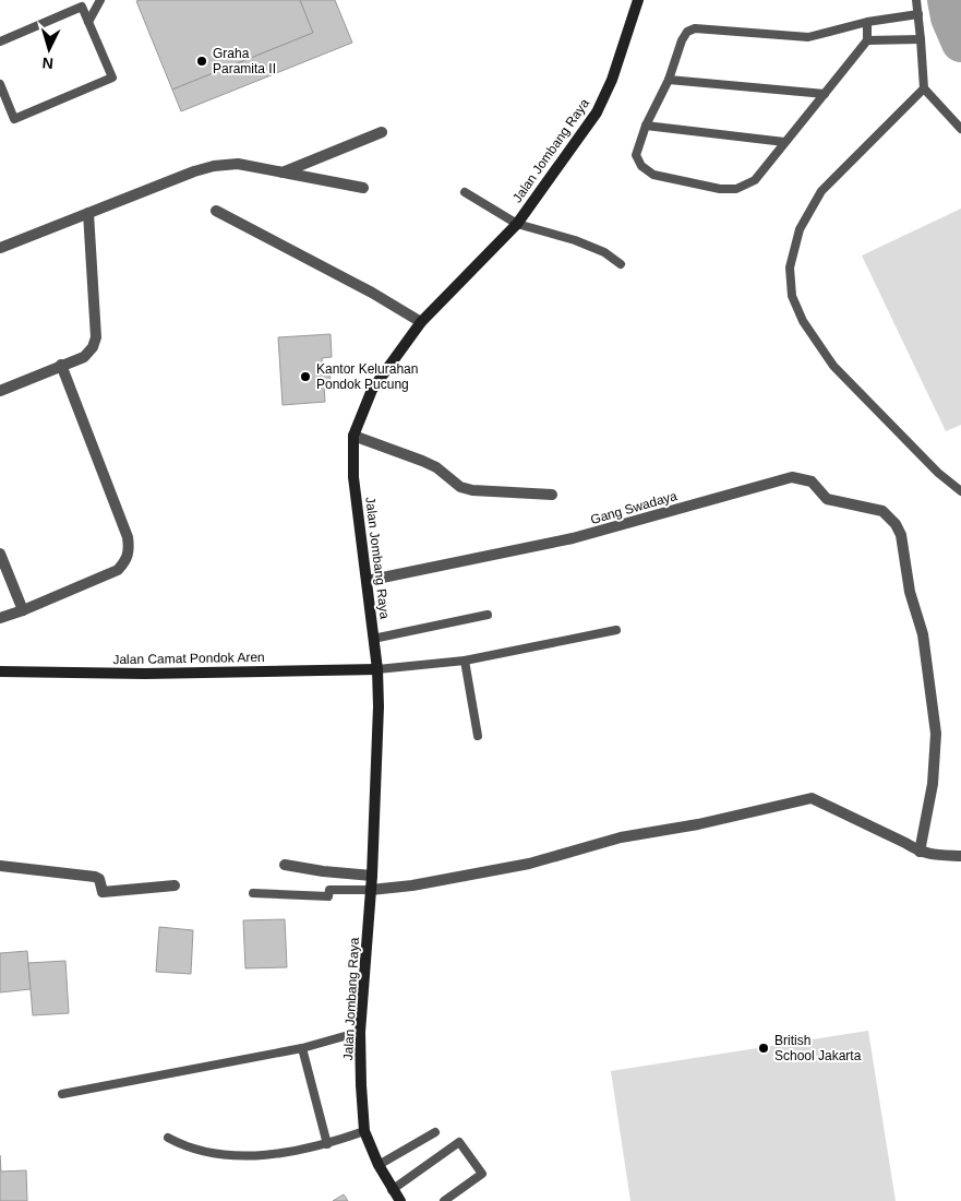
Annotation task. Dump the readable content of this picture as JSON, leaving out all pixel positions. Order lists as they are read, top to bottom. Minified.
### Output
{"streets":{"main road":["Jalan Jombang Raya","Jalan Camat Pondok Aren"],"street":["Gang Swadaya"]},"crossings":[["Jalan Jombang Raya","Gang Swadaya"],["Jalan Jombang Raya","Jalan Camat Pondok Aren"]],"places":["Graha Paramita II","Kantor Kelurahan Pondok Pucung","British School Jakarta"],"north":"bottom"}
